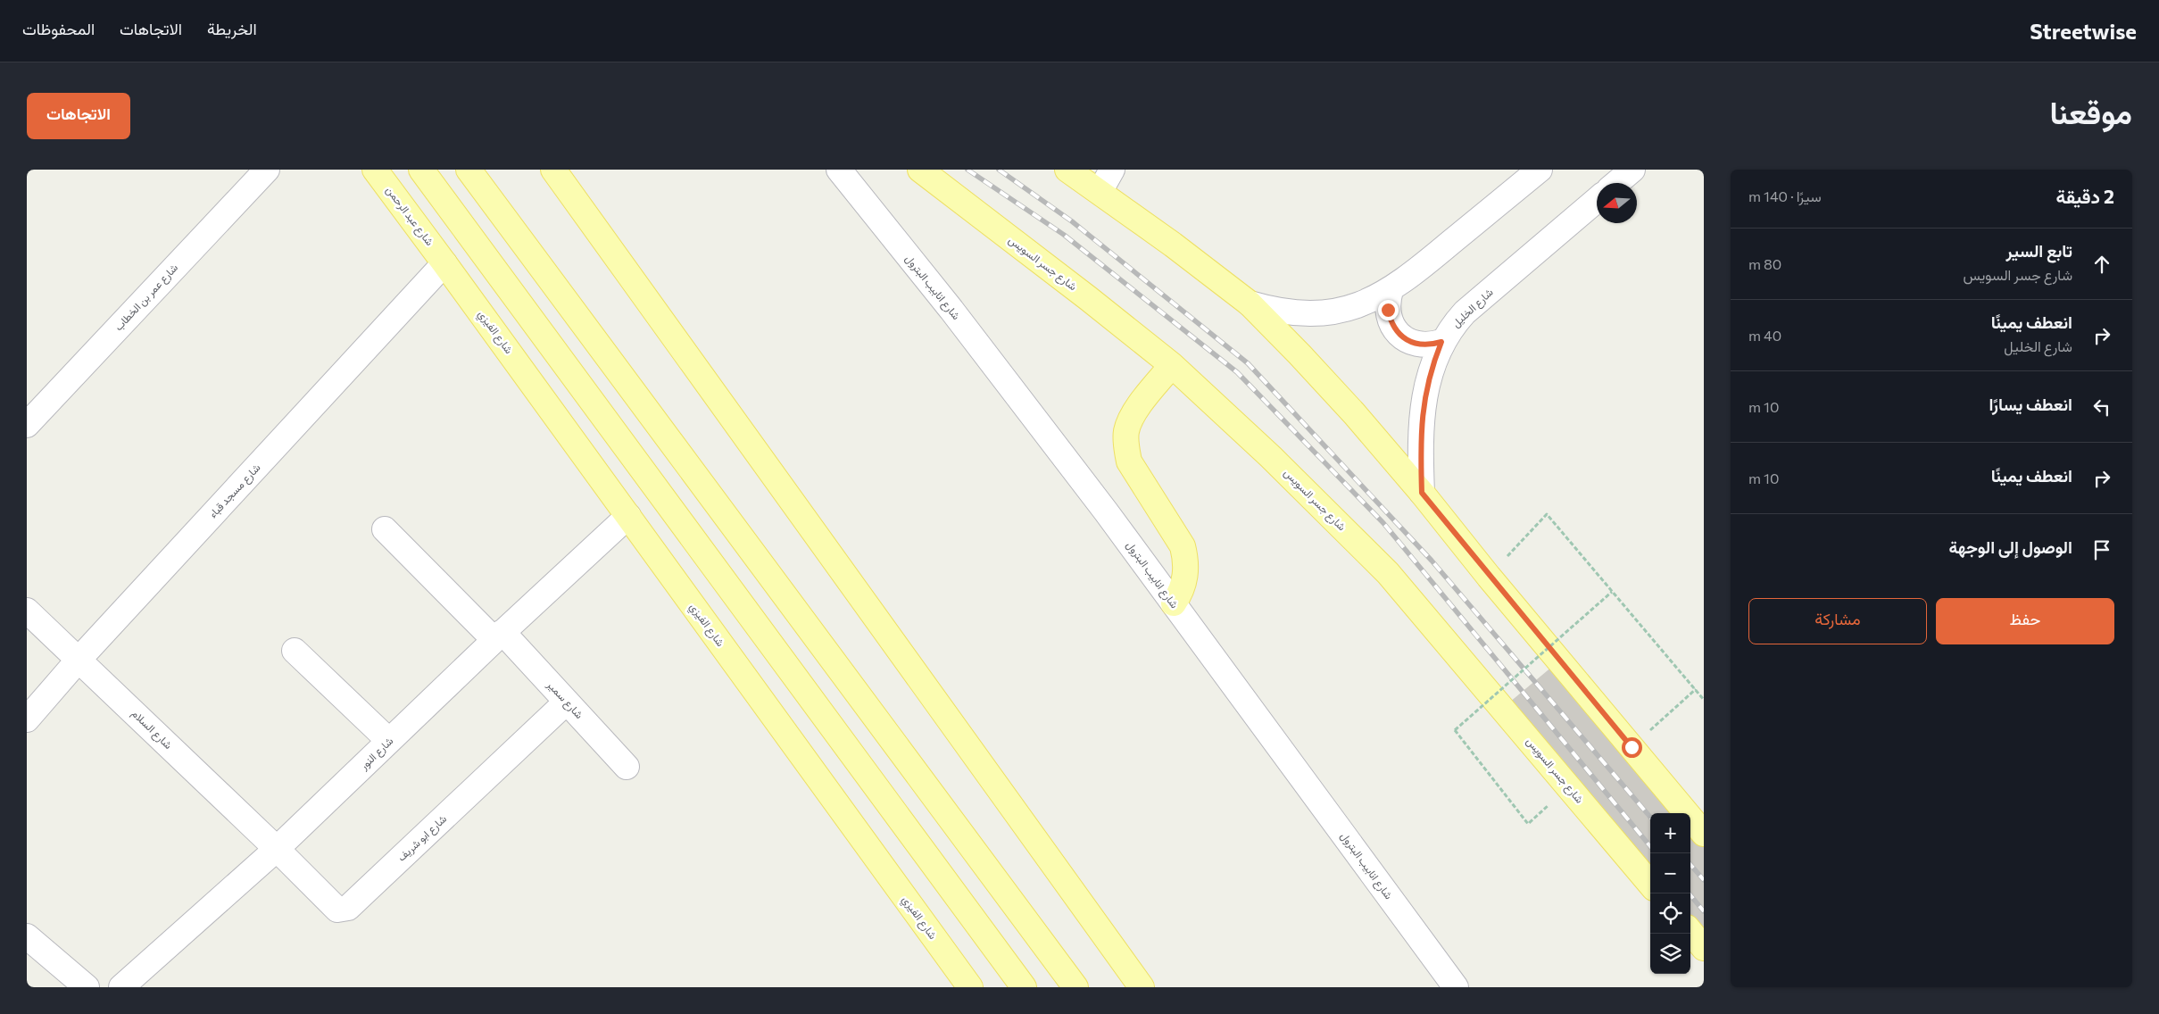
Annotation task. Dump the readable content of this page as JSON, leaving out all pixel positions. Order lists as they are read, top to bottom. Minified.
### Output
{"streets":{"main road":["شارع عبد الرحمن","شارع جسر السويس","شارع الفيزي"],"street":["شارع انابيب البترول","شارع عمر بن الخطاب","شارع الخليل","شارع مسجد قباء","شارع سمير","شارع السلام","شارع النور","شارع ابو شريف"]},"crossings":[["شارع عبد الرحمن","شارع الفيزي"],["شارع عبد الرحمن","شارع مسجد قباء"],["شارع الفيزي","شارع مسجد قباء"],["شارع الفيزي","شارع النور"],["شارع مسجد قباء","شارع السلام"],["شارع سمير","شارع النور"],["شارع سمير","شارع ابو شريف"],["شارع السلام","شارع النور"],["شارع السلام","شارع ابو شريف"],["شارع النور","شارع ابو شريف"]],"north":"left","page":{"header":"Streetwise","nav":["الخريطة","الاتجاهات","المحفوظات"],"title":"موقعنا","buttons":["الاتجاهات",["حفظ","مشاركة"]],"heading":["2 دقيقة","سيرًا · 140 m"],"list":[["تابع السير","شارع جسر السويس","80 m"],["انعطف يمينًا","شارع الخليل","40 m"],["انعطف يسارًا","10 m"],["انعطف يمينًا","10 m"],"الوصول إلى الوجهة"],"map_buttons":["+","−"]}}
